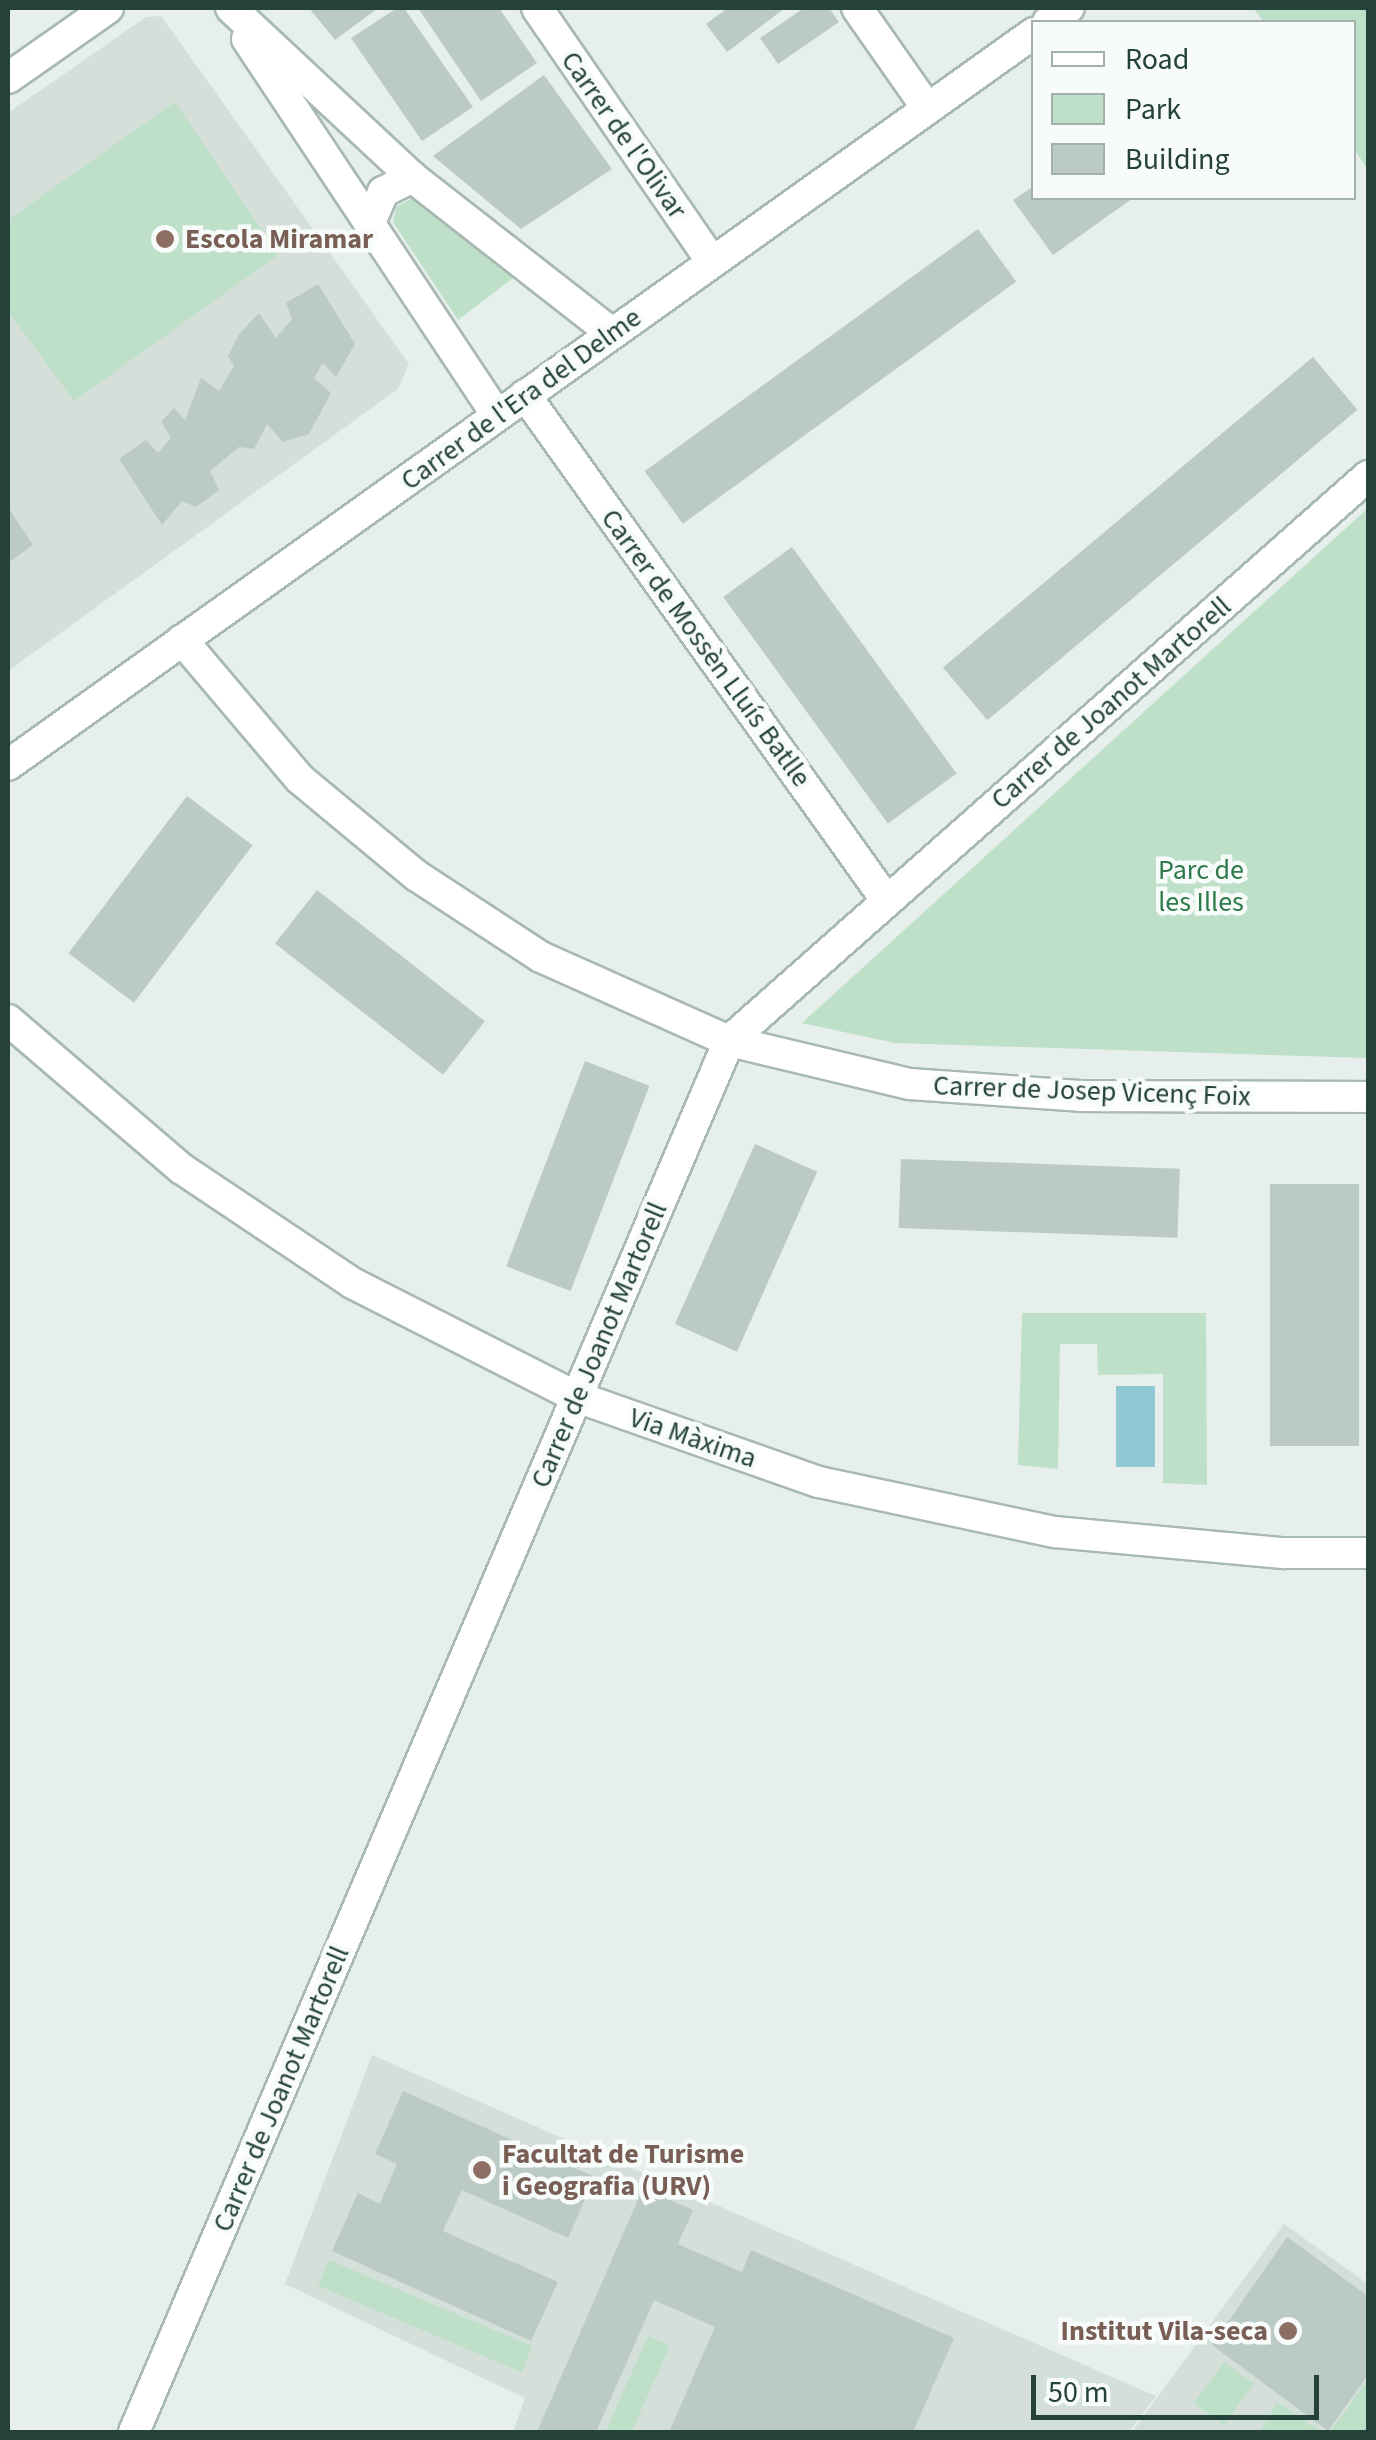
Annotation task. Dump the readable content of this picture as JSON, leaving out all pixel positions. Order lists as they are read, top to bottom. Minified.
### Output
{"streets":{"street":["Carrer de l'Olivar","Carrer de l'Era del Delme","Carrer de Mossèn Lluís Batlle","Carrer de Joanot Martorell","Carrer de Josep Vicenç Foix","Via Màxima"]},"crossings":[["Carrer de l'Olivar","Carrer de l'Era del Delme"],["Carrer de l'Era del Delme","Carrer de Mossèn Lluís Batlle"],["Carrer de l'Era del Delme","Carrer de Josep Vicenç Foix"],["Carrer de Mossèn Lluís Batlle","Carrer de Joanot Martorell"],["Carrer de Joanot Martorell","Carrer de Josep Vicenç Foix"],["Carrer de Joanot Martorell","Via Màxima"]],"parks":["Parc de les Illes"],"places":["Escola Miramar","Facultat de Turisme i Geografia (URV)","Institut Vila-seca"],"legend":["Road","Park","Building"],"scale_bar":"50 m"}
